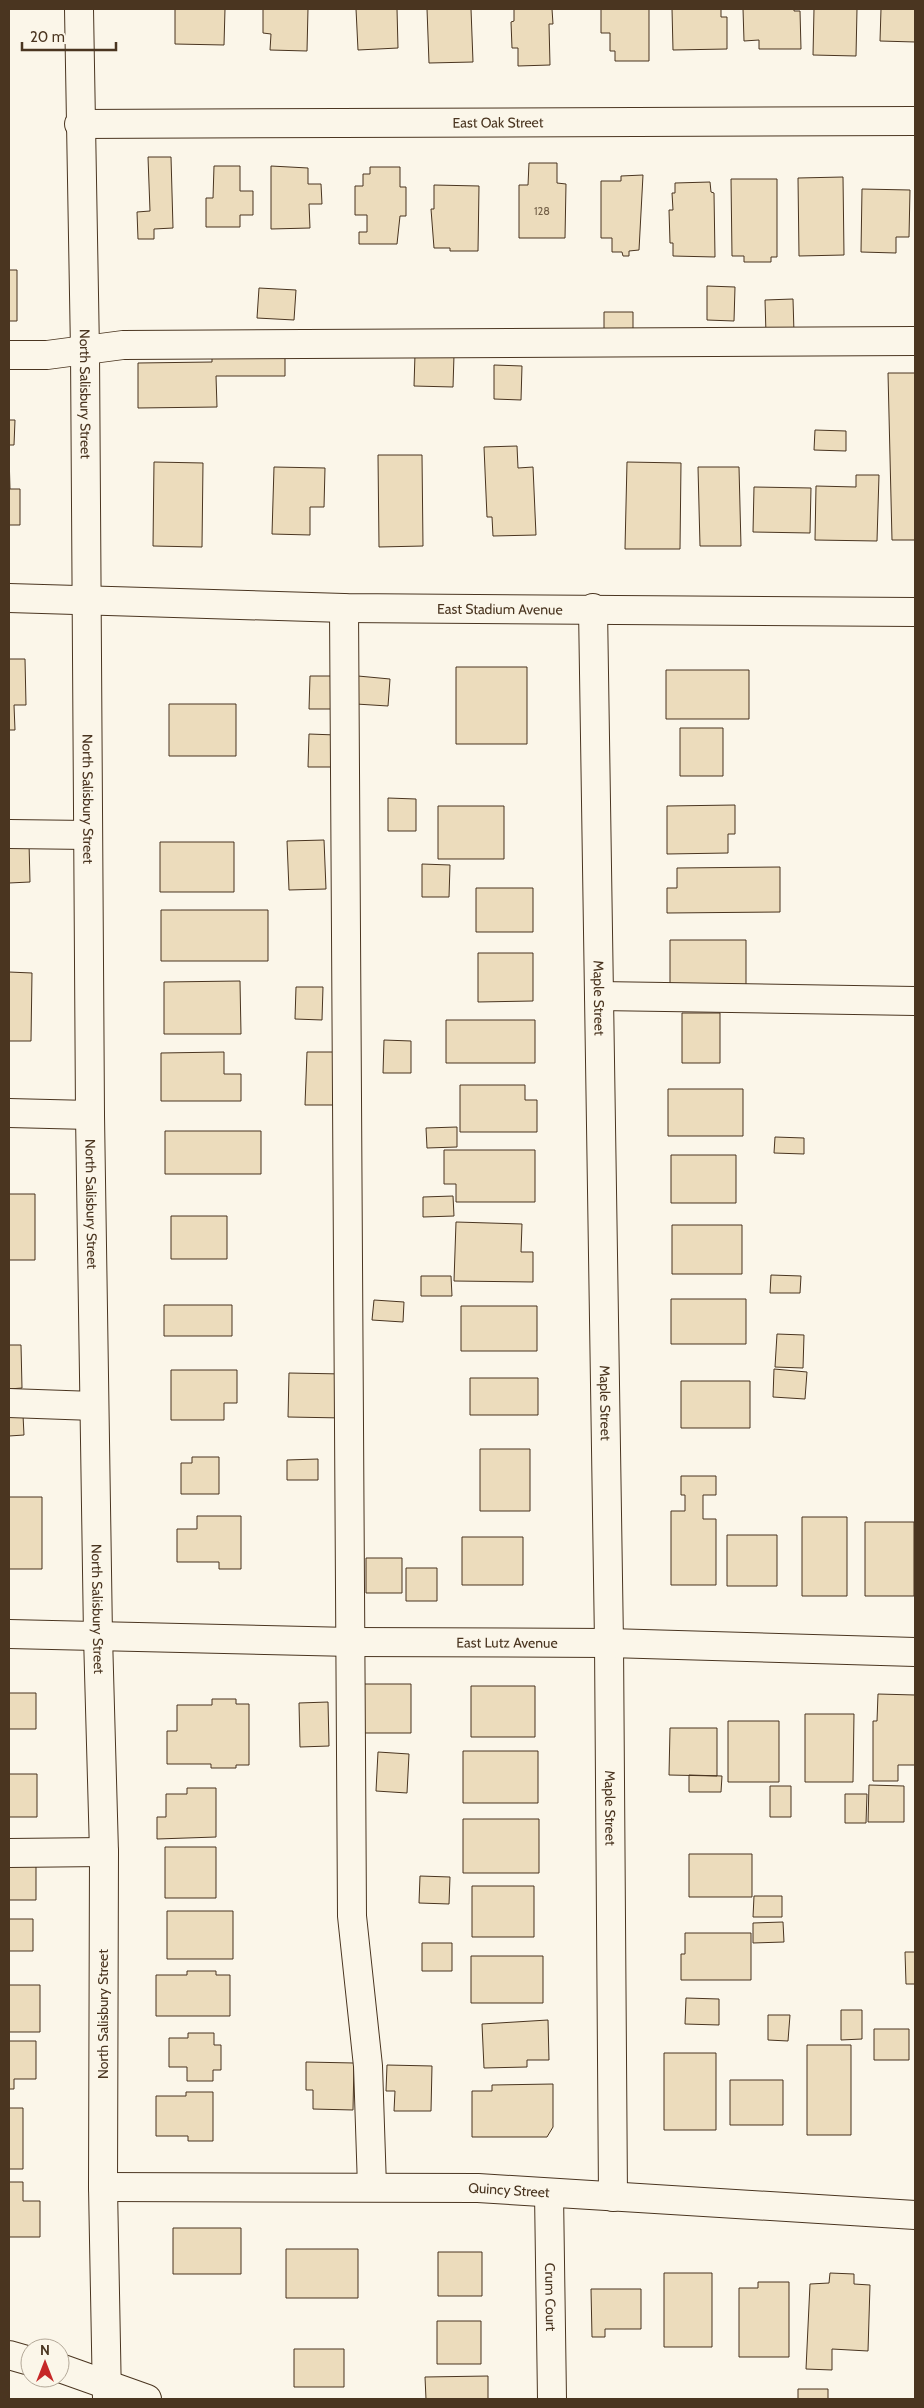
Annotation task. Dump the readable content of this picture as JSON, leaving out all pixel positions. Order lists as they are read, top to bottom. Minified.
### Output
{"streets":{"street":["East Oak Street","North Salisbury Street","East Stadium Avenue","Maple Street","East Lutz Avenue","Quincy Street","Crum Court"]},"crossings":[["East Oak Street","North Salisbury Street"],["North Salisbury Street","East Stadium Avenue"],["North Salisbury Street","East Lutz Avenue"],["North Salisbury Street","Quincy Street"],["East Stadium Avenue","Maple Street"],["Maple Street","East Lutz Avenue"],["Maple Street","Quincy Street"],["Quincy Street","Crum Court"]],"house_numbers":["128"],"scale_bar":"20 m","north":"top"}
